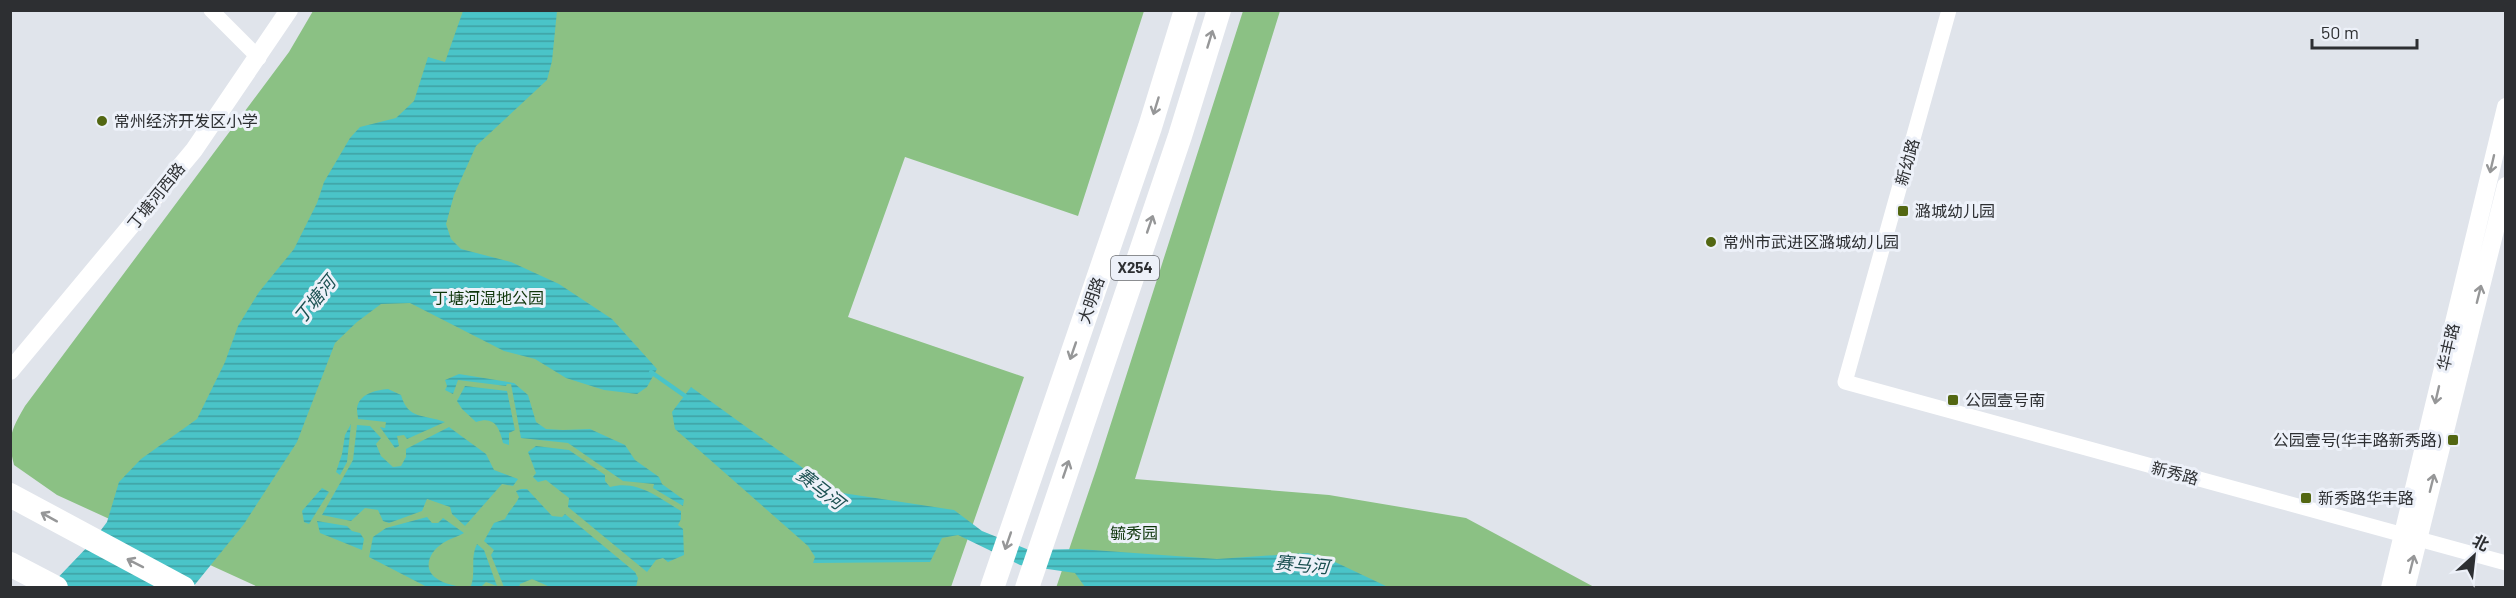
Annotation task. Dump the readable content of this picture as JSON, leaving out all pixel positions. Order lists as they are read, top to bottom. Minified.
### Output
{"streets":{"main road":["X254","大明路"],"street":["新幼路","丁塘河西路","华丰路","新秀路"]},"crossings":[["新幼路","新秀路"],["华丰路","新秀路"]],"water":["丁塘河","赛马河"],"parks":["丁塘河湿地公园","毓秀园"],"places":{"other":["常州经济开发区小学","常州市武进区潞城幼儿园"],"transit":["潞城幼儿园","公园壹号南","公园壹号(华丰路新秀路)","新秀路华丰路"]},"scale_bar":"50 m","north":"top right"}
